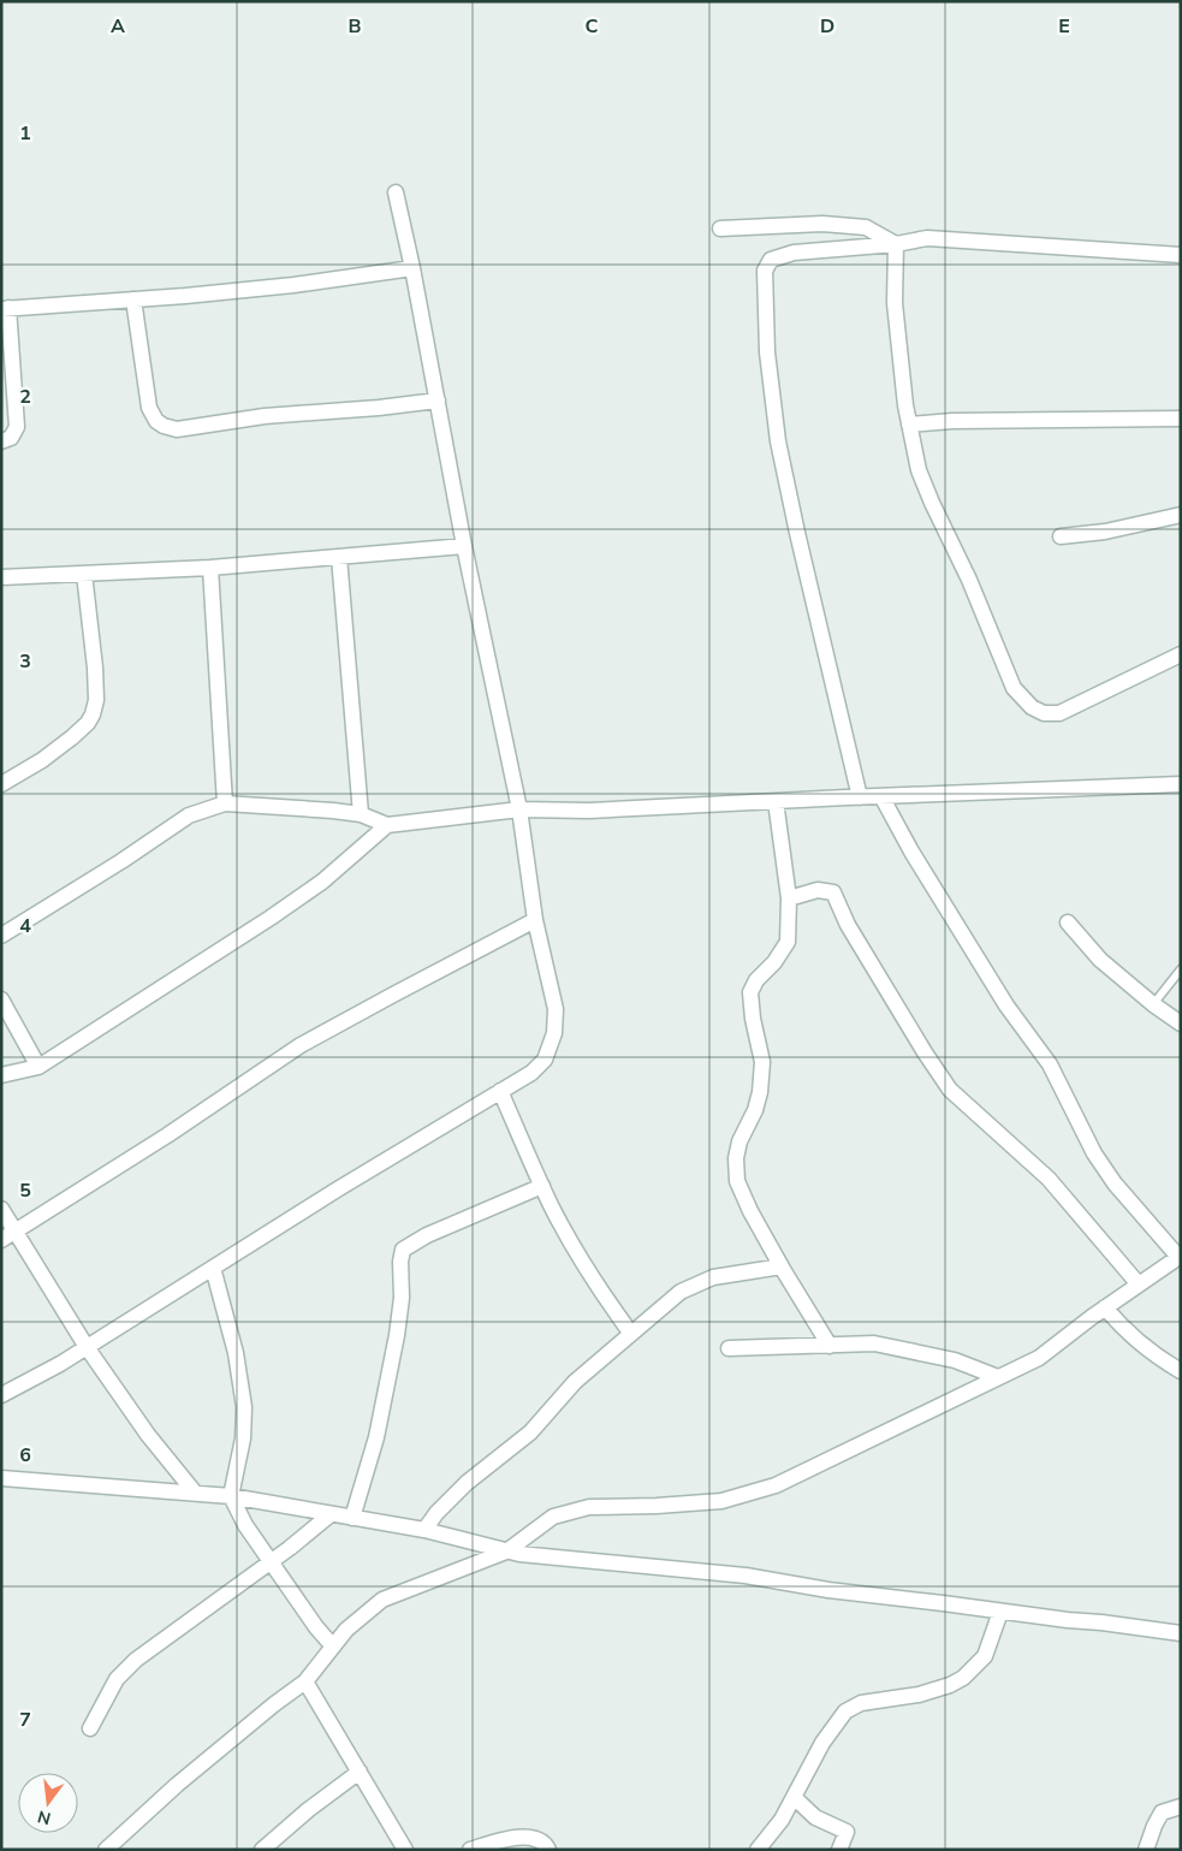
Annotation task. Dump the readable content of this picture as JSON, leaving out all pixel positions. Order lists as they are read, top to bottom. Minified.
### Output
{"north":"bottom","grid":{"columns":["A","B","C","D","E"],"rows":["1","2","3","4","5","6","7"]}}
